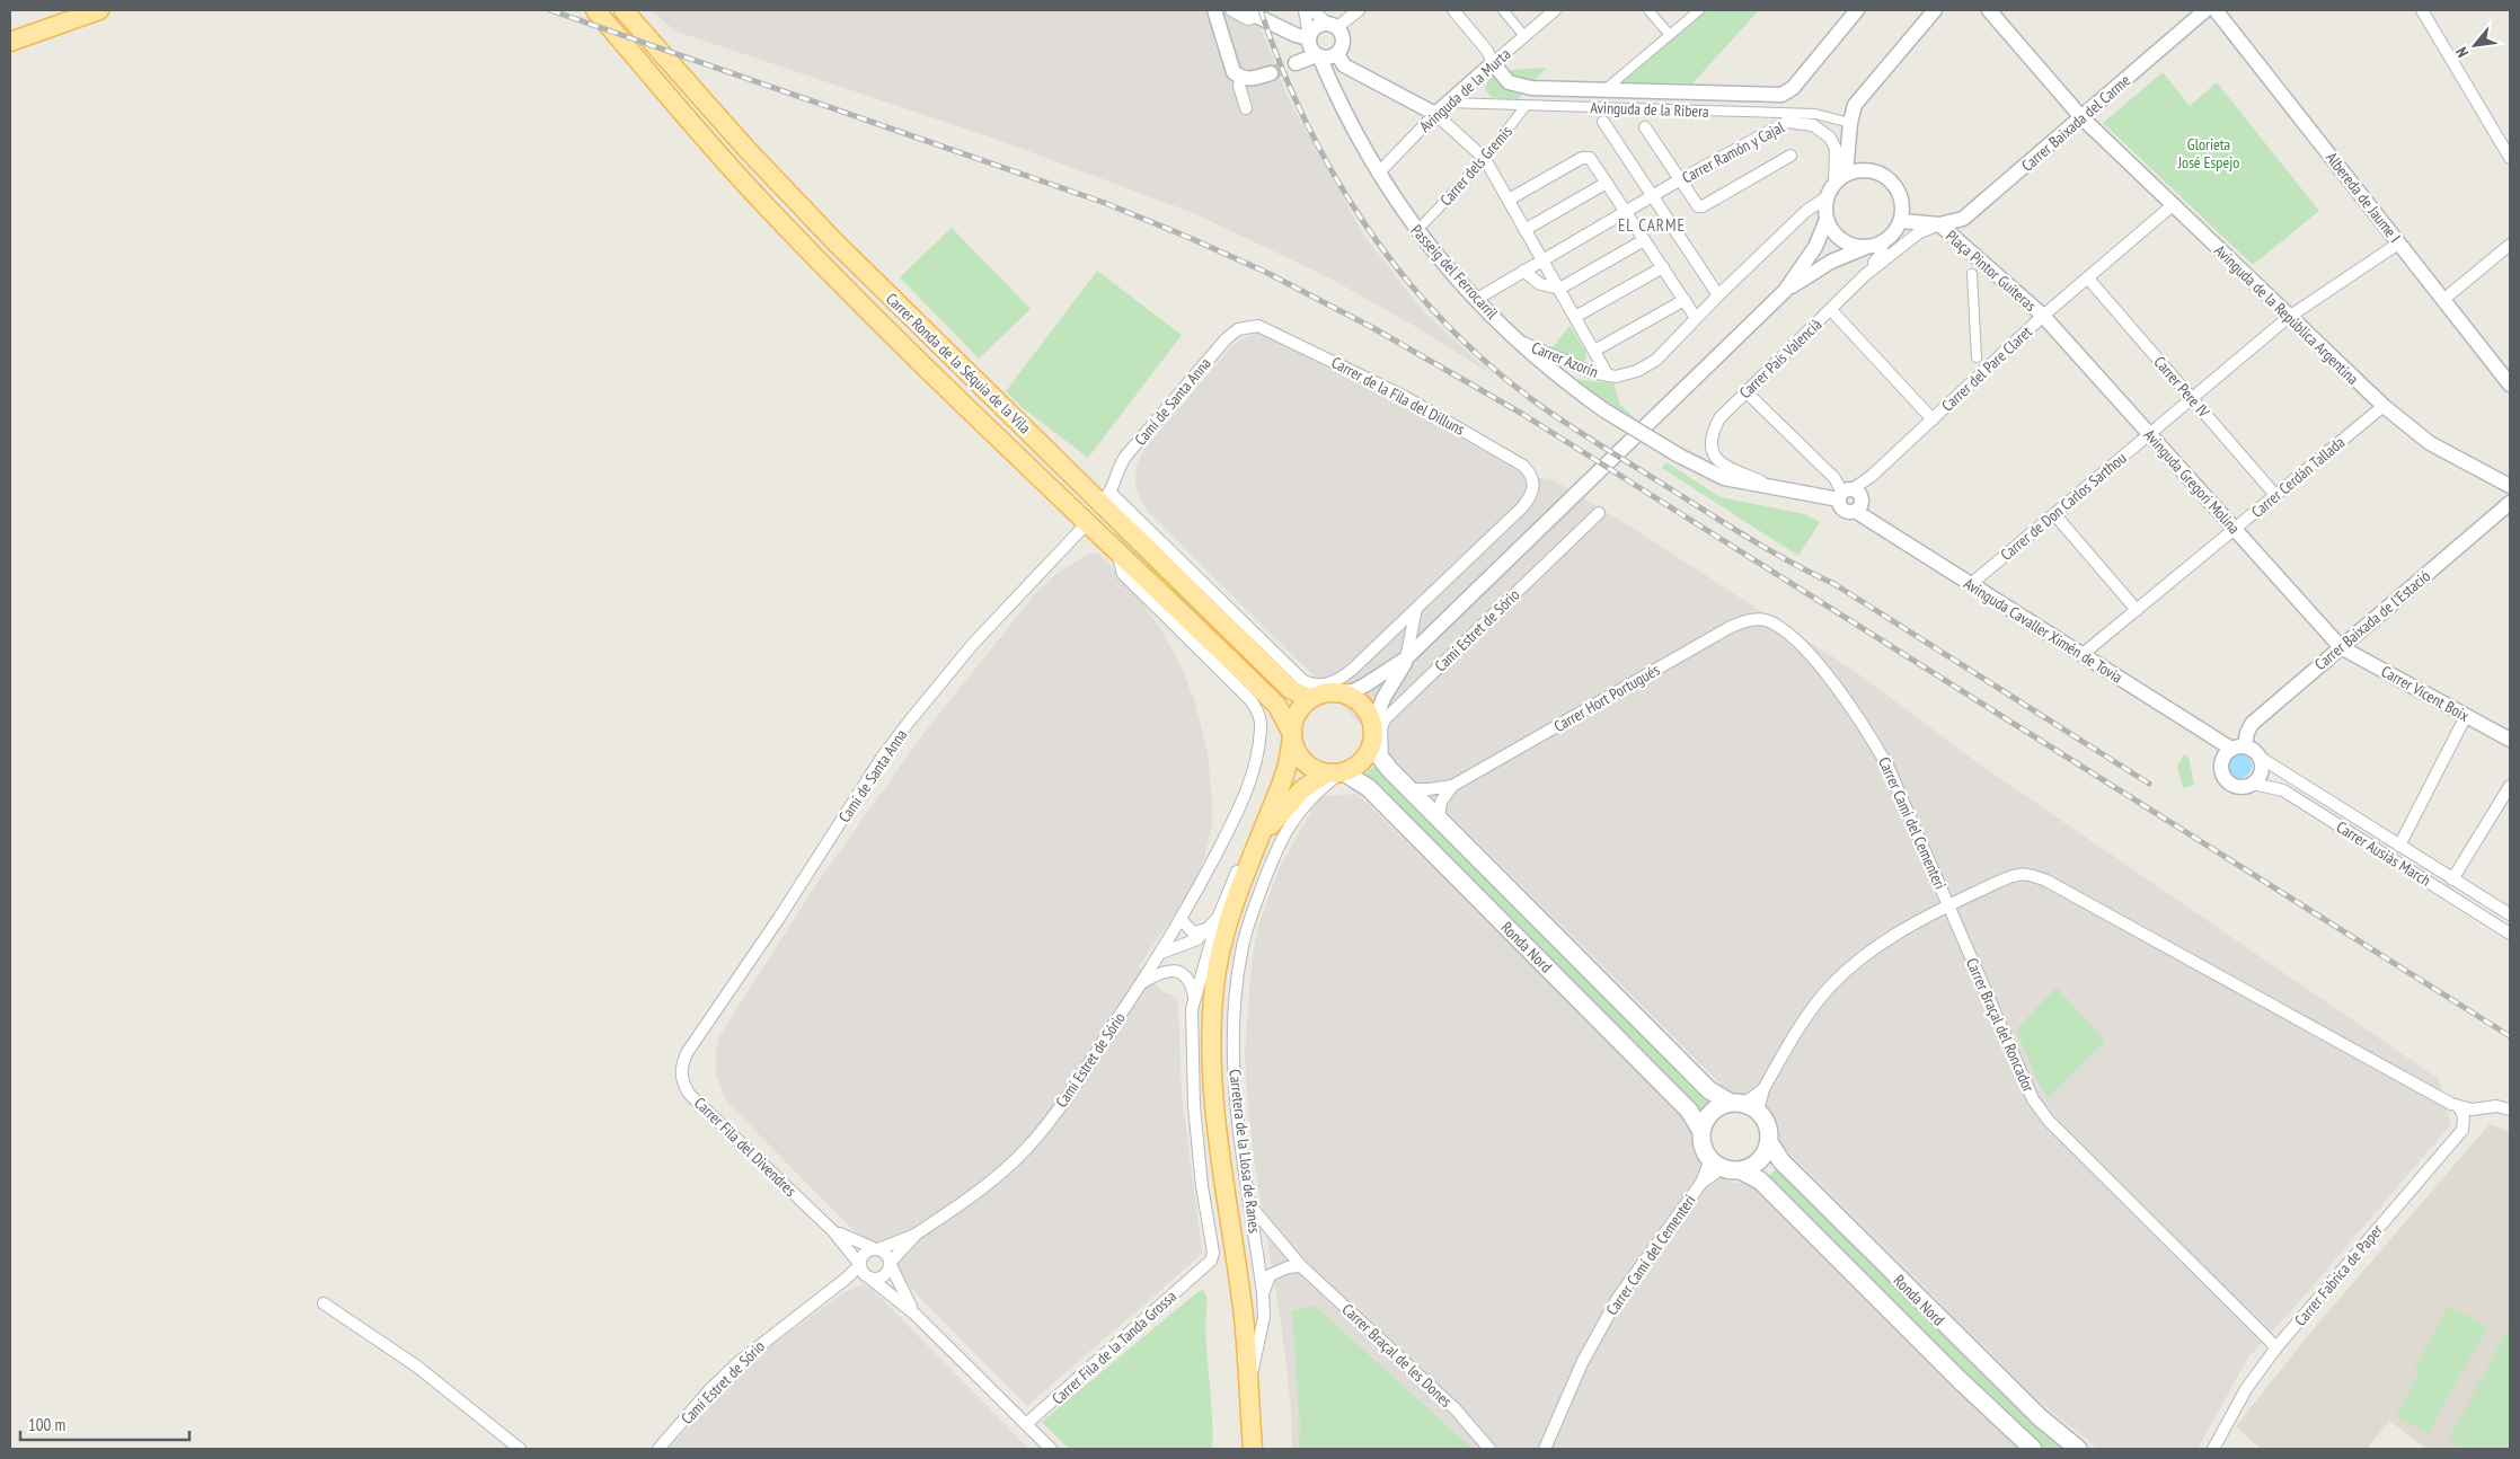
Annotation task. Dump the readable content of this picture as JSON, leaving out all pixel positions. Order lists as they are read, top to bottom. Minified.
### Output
{"streets":{"main road":["Carrer Ronda de la Séquia de la Vila","Ronda Nord"],"street":["Avinguda de la Murta","Avinguda de la Ribera","Carrer Baixada del Carme","Carrer Ramón y Cajal","Carrer dels Gremis","Albereda de Jaume I","Plaça Pintor Guiteras","Passeig del Ferrocarril","Avinguda de la República Argentina","Carrer País Valencià","Carrer Azorín","Carrer del Pare Claret","Carrer Pere IV","Carrer de la Fila del Dilluns","Camí de Santa Anna","Carrer Cerdán Tallada","Avinguda Gregori Molina","Carrer de Don Carlos Sarthou","Carrer Baixada de l'Estació","Camí Estret de Sório","Avinguda Cavaller Ximén de Tovia","Carrer Vicent Boix","Carrer Hort Portugués","Carrer Camí del Cementeri","Carrer Ausiàs March","Carrer Braçal del Roncador","Carrer Fila del Divendres","Carretera de la Llosa de Ranes","Carrer Fabrica de Paper","Carrer Fila de la Tanda Grossa","Carrer Braçal de les Dones"]},"crossings":[["Avinguda de la Murta","Avinguda de la Ribera"],["Avinguda de la Murta","Passeig del Ferrocarril"],["Avinguda de la Ribera","Carrer dels Gremis"],["Carrer Baixada del Carme","Plaça Pintor Guiteras"],["Carrer Baixada del Carme","Avinguda de la República Argentina"],["Carrer Ramón y Cajal","Passeig del Ferrocarril"],["Carrer Ramón y Cajal","Carrer Azorín"],["Albereda de Jaume I","Carrer de Don Carlos Sarthou"],["Plaça Pintor Guiteras","Carrer del Pare Claret"],["Plaça Pintor Guiteras","Avinguda Gregori Molina"],["Passeig del Ferrocarril","Carrer País Valencià"],["Passeig del Ferrocarril","Carrer Azorín"],["Avinguda de la República Argentina","Carrer del Pare Claret"],["Avinguda de la República Argentina","Carrer Cerdán Tallada"],["Avinguda de la República Argentina","Carrer de Don Carlos Sarthou"],["Carrer Ronda de la Séquia de la Vila","Camí de Santa Anna"],["Carrer Ronda de la Séquia de la Vila","Camí Estret de Sório"],["Carrer Ronda de la Séquia de la Vila","Ronda Nord"],["Carrer Ronda de la Séquia de la Vila","Carretera de la Llosa de Ranes"],["Carrer del Pare Claret","Carrer Pere IV"],["Carrer del Pare Claret","Avinguda Gregori Molina"],["Carrer del Pare Claret","Avinguda Cavaller Ximén de Tovia"],["Carrer Pere IV","Carrer Cerdán Tallada"],["Carrer Pere IV","Carrer de Don Carlos Sarthou"],["Carrer de la Fila del Dilluns","Camí de Santa Anna"],["Camí de Santa Anna","Carrer Fila del Divendres"],["Carrer Cerdán Tallada","Avinguda Gregori Molina"],["Carrer Cerdán Tallada","Avinguda Cavaller Ximén de Tovia"],["Avinguda Gregori Molina","Carrer de Don Carlos Sarthou"],["Avinguda Gregori Molina","Carrer Baixada de l'Estació"],["Avinguda Gregori Molina","Carrer Vicent Boix"],["Carrer de Don Carlos Sarthou","Avinguda Cavaller Ximén de Tovia"],["Carrer Baixada de l'Estació","Avinguda Cavaller Ximén de Tovia"],["Carrer Baixada de l'Estació","Carrer Vicent Boix"],["Carrer Baixada de l'Estació","Carrer Ausiàs March"],["Camí Estret de Sório","Ronda Nord"],["Camí Estret de Sório","Carrer Fila del Divendres"],["Avinguda Cavaller Ximén de Tovia","Carrer Ausiàs March"],["Carrer Hort Portugués","Carrer Camí del Cementeri"],["Carrer Hort Portugués","Ronda Nord"],["Carrer Camí del Cementeri","Ronda Nord"],["Carrer Camí del Cementeri","Carrer Braçal del Roncador"],["Ronda Nord","Carretera de la Llosa de Ranes"],["Carrer Braçal del Roncador","Carrer Fabrica de Paper"],["Carrer Fila del Divendres","Carrer Fila de la Tanda Grossa"],["Carretera de la Llosa de Ranes","Carrer Braçal de les Dones"]],"districts":["EL CARME"],"parks":["Glorieta José Espejo"],"scale_bar":"100 m","north":"bottom left"}
